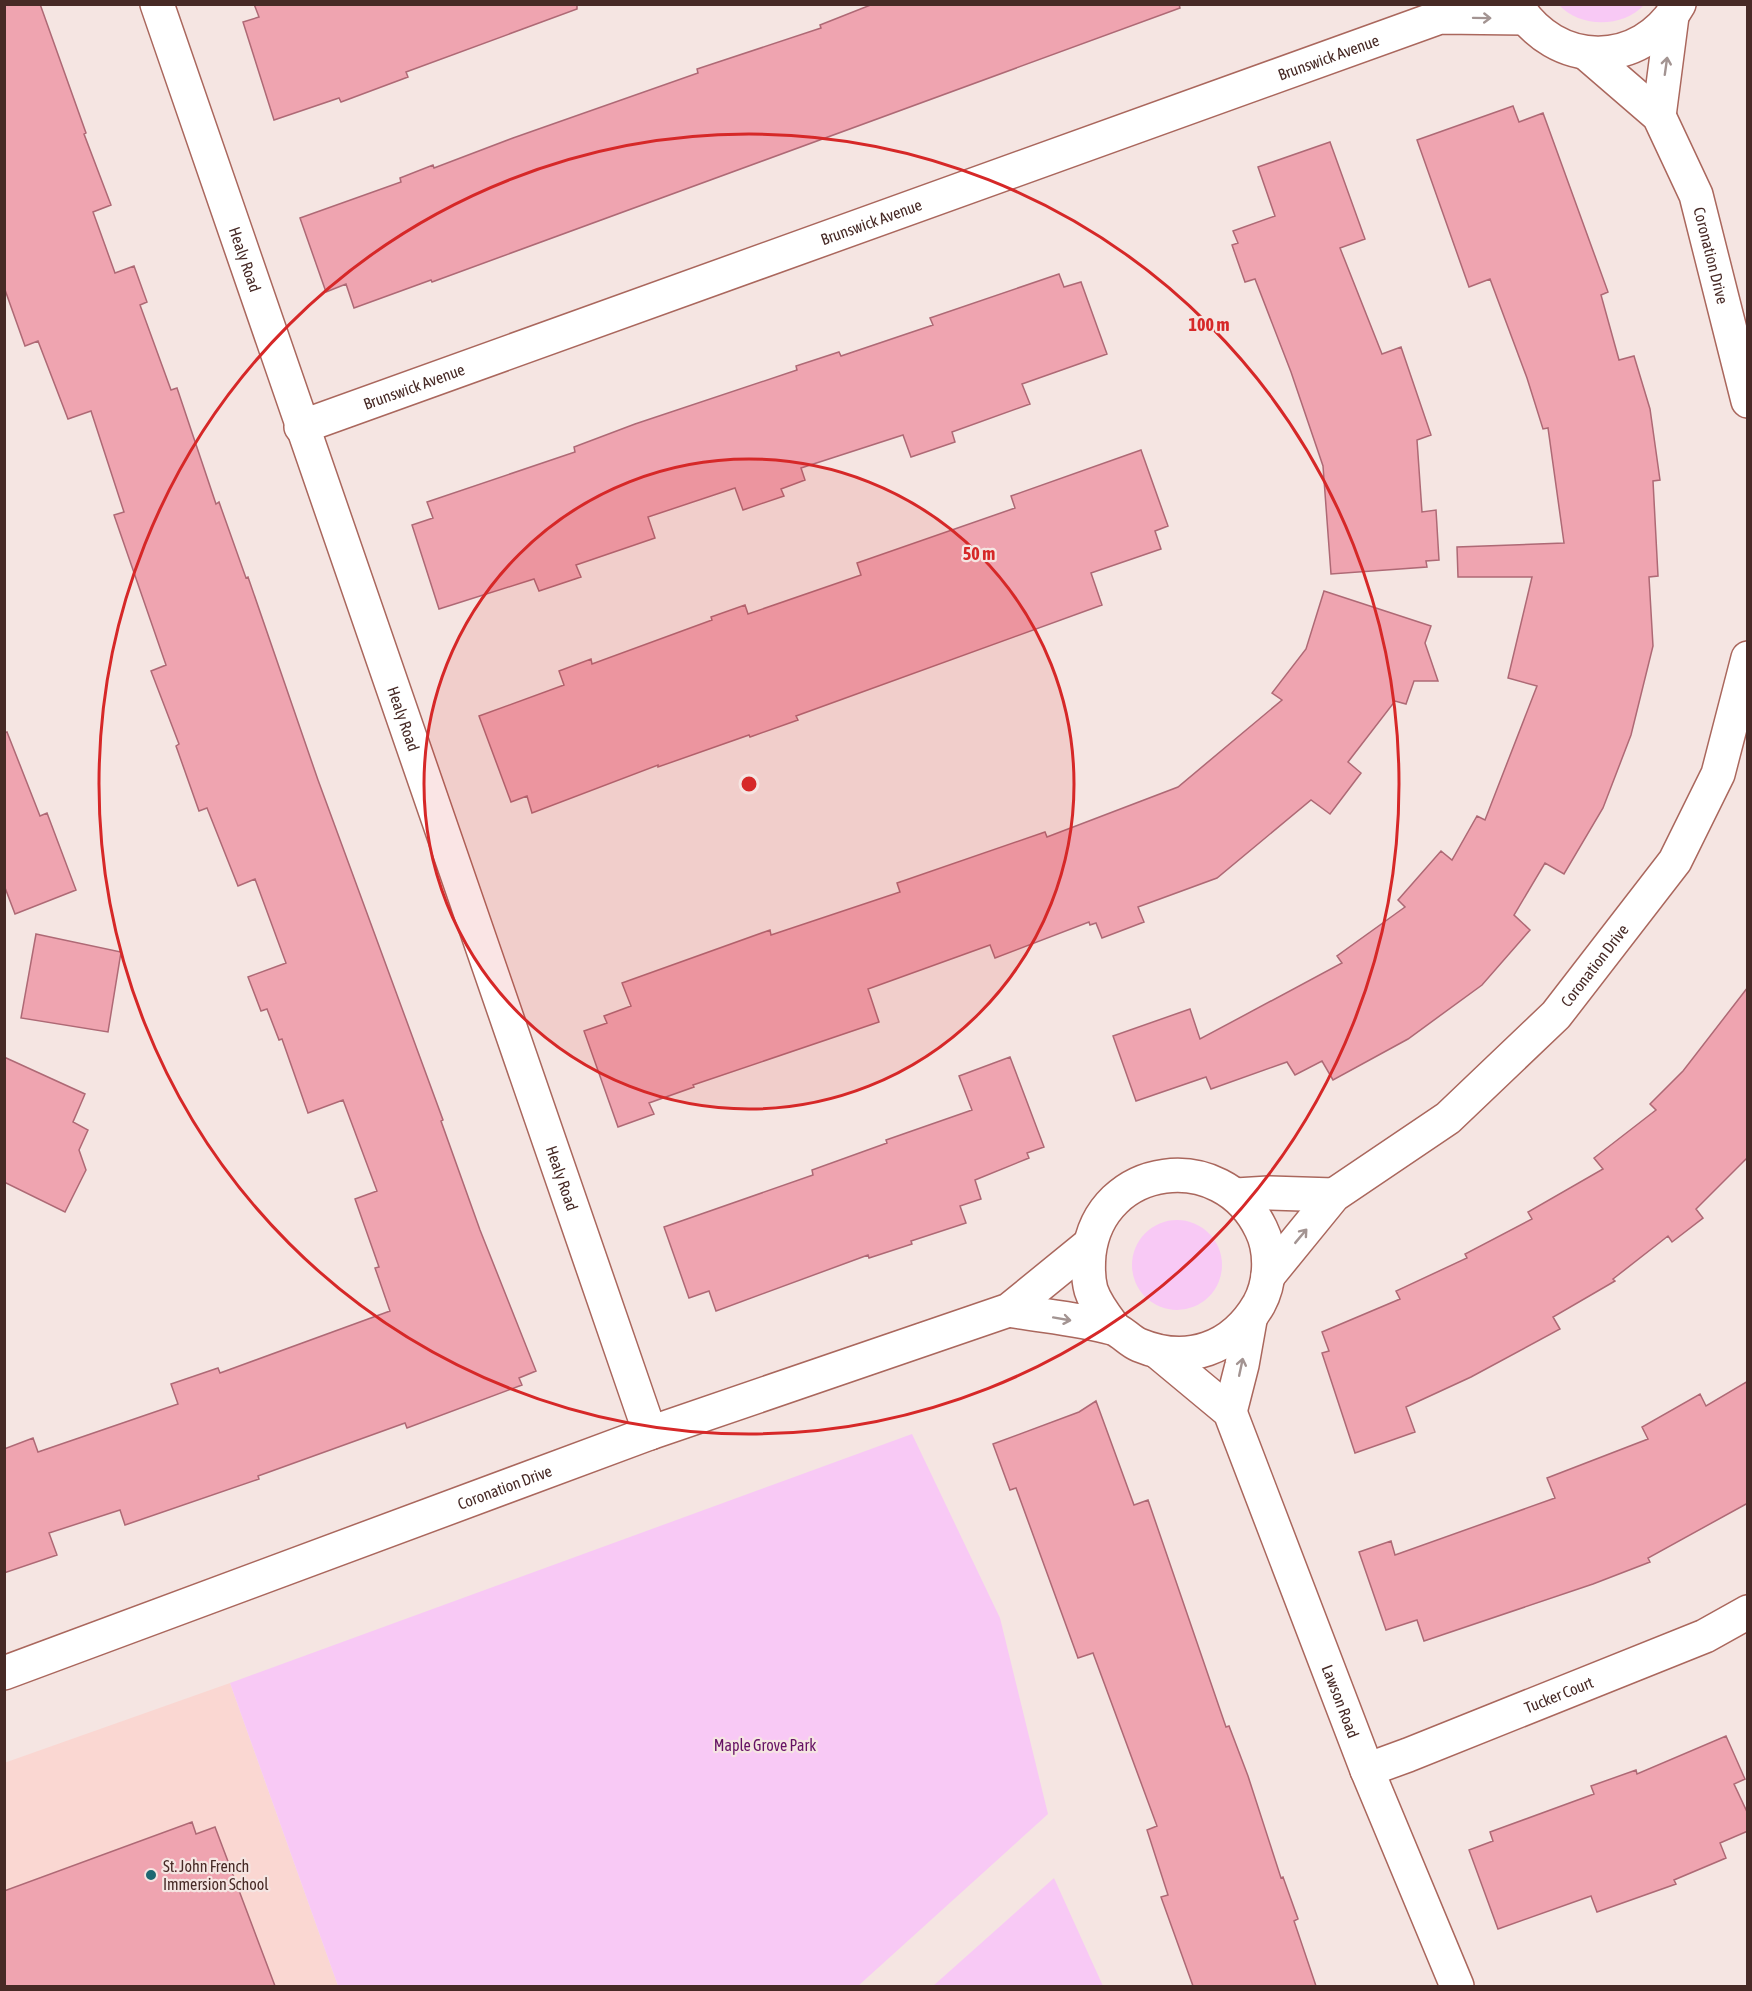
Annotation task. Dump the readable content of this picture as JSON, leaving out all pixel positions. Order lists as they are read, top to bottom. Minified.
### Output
{"streets":{"street":["Brunswick Avenue","Coronation Drive","Healy Road","Tucker Court","Lawson Road"]},"crossings":[["Brunswick Avenue","Healy Road"],["Coronation Drive","Healy Road"],["Coronation Drive","Lawson Road"],["Tucker Court","Lawson Road"]],"parks":["Maple Grove Park"],"places":["St. John French Immersion School"],"rings":["100 m","50 m"]}
